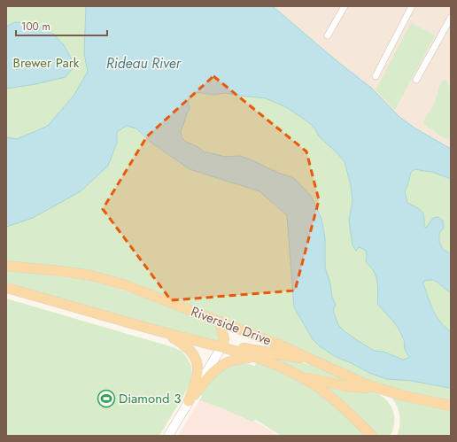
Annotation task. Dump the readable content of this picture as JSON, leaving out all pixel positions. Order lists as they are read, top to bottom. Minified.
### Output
{"streets":{"main road":["Riverside Drive"]},"water":["Rideau River"],"parks":["Brewer Park"],"places":{"sports":["Diamond 3"]},"scale_bar":"100 m"}
